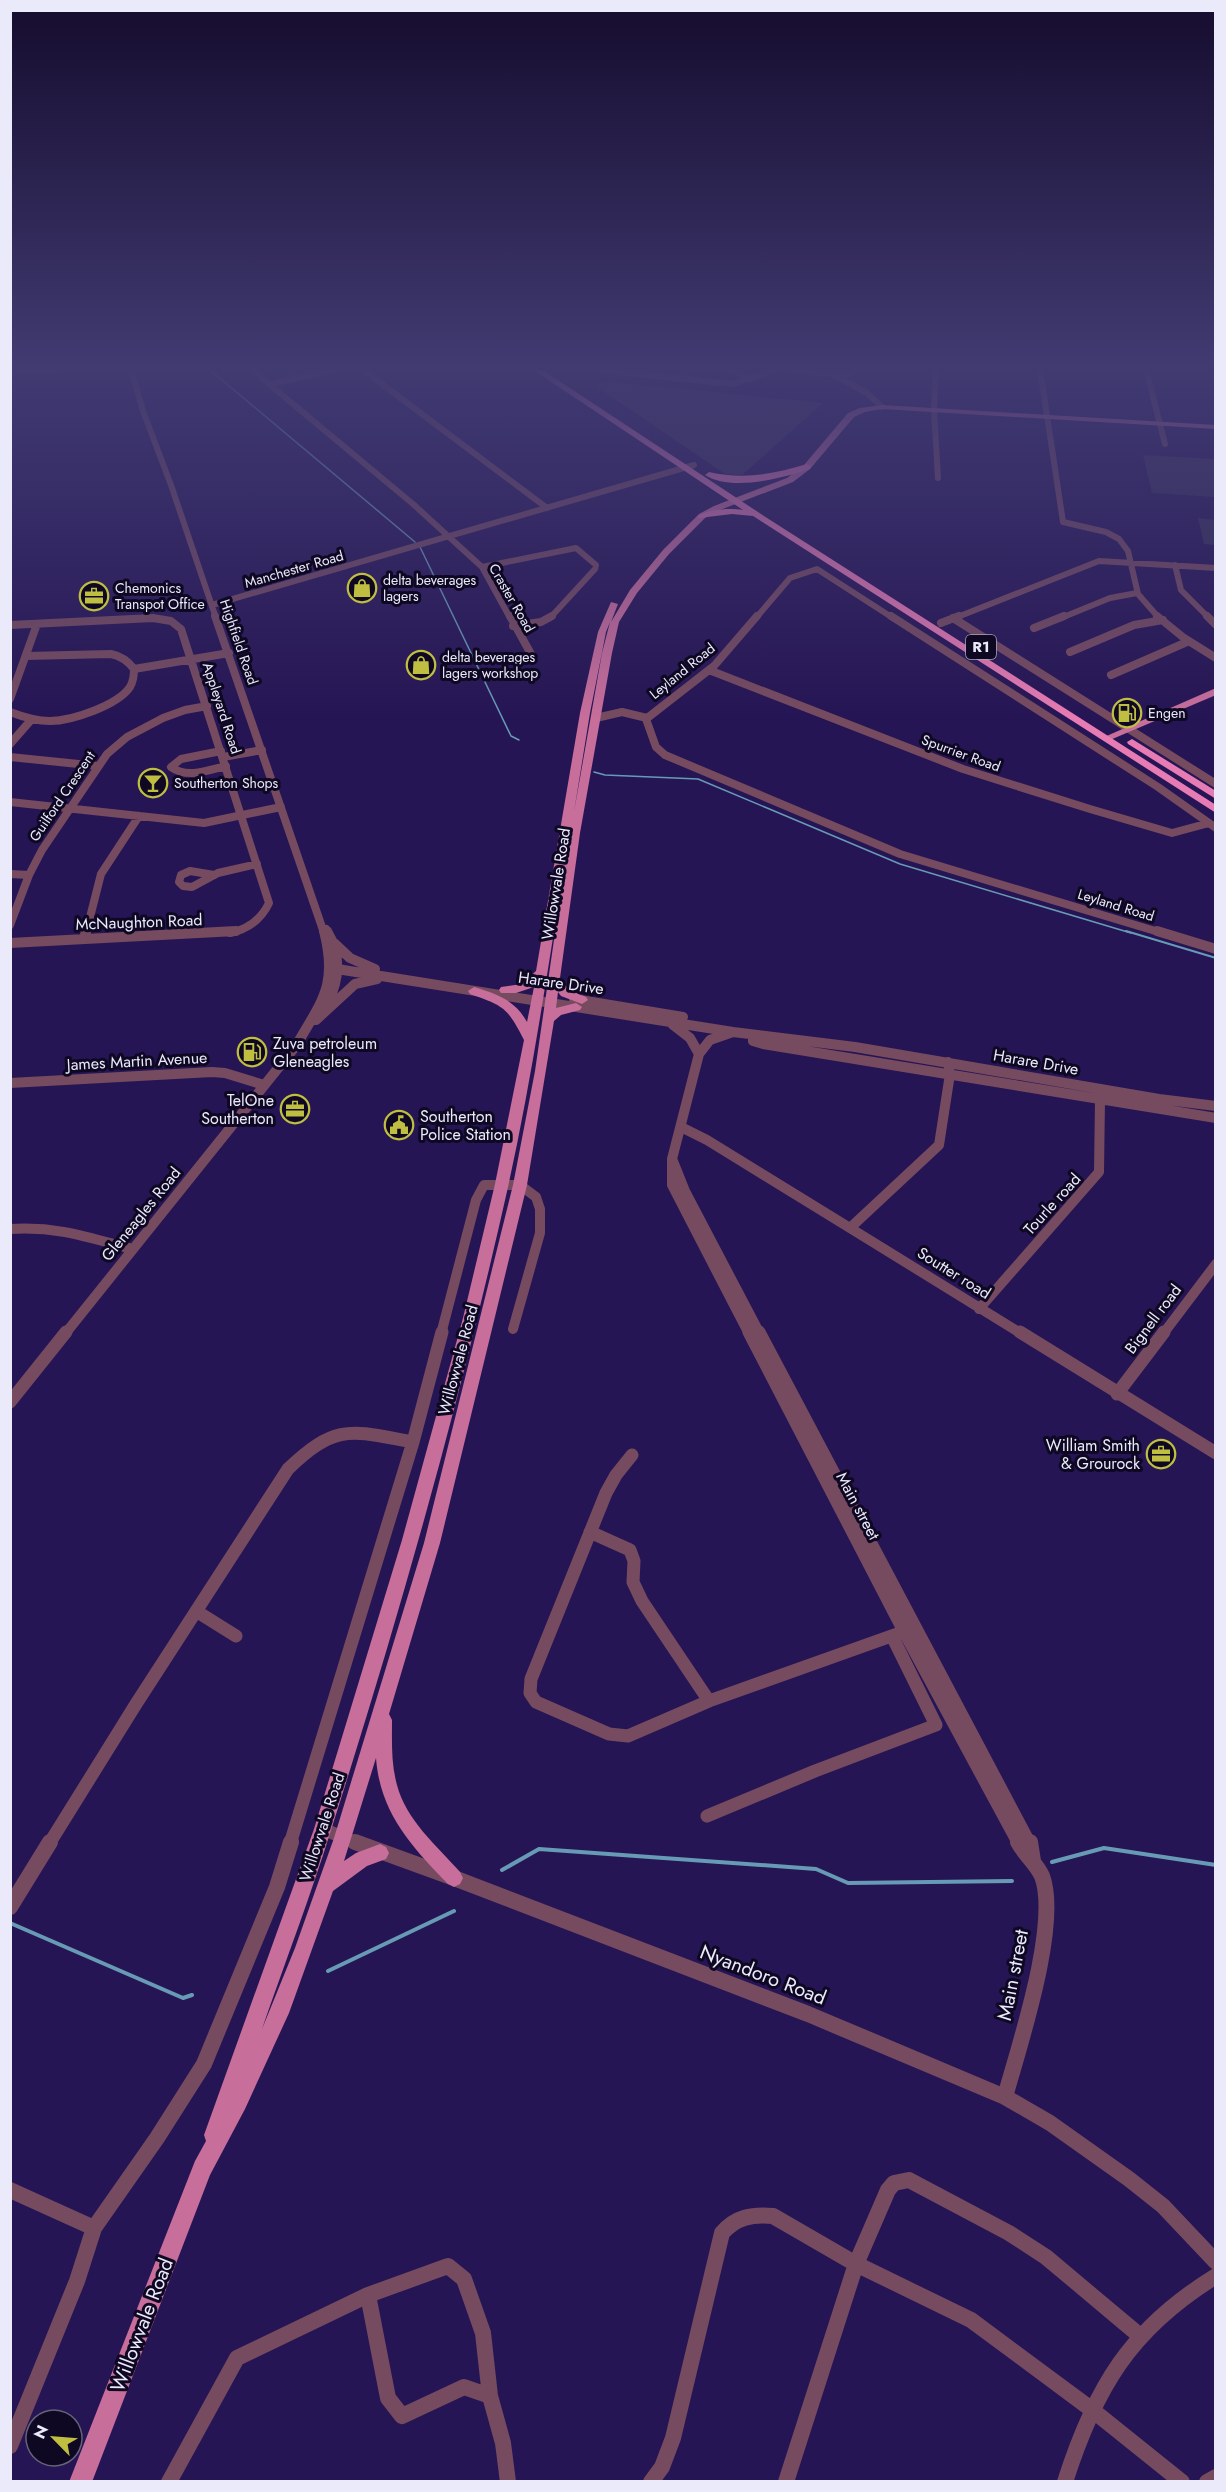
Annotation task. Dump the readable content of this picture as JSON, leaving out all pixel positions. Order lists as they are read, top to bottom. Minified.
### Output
{"streets":{"highway":["R1"],"main road":["Willowvale Road"],"street":["Manchester Road","Craster Road","Highfield Road","Leyland Road","Appleyard Road","Spurrier Road","Guilford Crescent","McNaughton Road","Harare Drive","James Martin Avenue","Tourle road","Gleneagles Road","Soutter road","Bignell road","Main street","Nyandoro Road"]},"crossings":[["Manchester Road","Craster Road"],["Manchester Road","Highfield Road"],["Highfield Road","Harare Drive"],["Highfield Road","Gleneagles Road"],["R1","Leyland Road"],["R1","Willowvale Road"],["Leyland Road","Spurrier Road"],["Appleyard Road","Guilford Crescent"],["Appleyard Road","McNaughton Road"],["Willowvale Road","Harare Drive"],["Willowvale Road","Nyandoro Road"],["Harare Drive","Gleneagles Road"],["James Martin Avenue","Gleneagles Road"],["Tourle road","Soutter road"],["Soutter road","Bignell road"],["Soutter road","Main street"],["Main street","Nyandoro Road"]],"places":{"shop":["delta beverages lagers","delta beverages lagers workshop"],"office":["Chemonics Transpot Office","TelOne Southerton","William Smith & Grourock"],"fuel station":["Engen","Zuva petroleum Gleneagles"],"bar":["Southerton Shops"],"public building":["Southerton Police Station"]},"north":"top left"}
